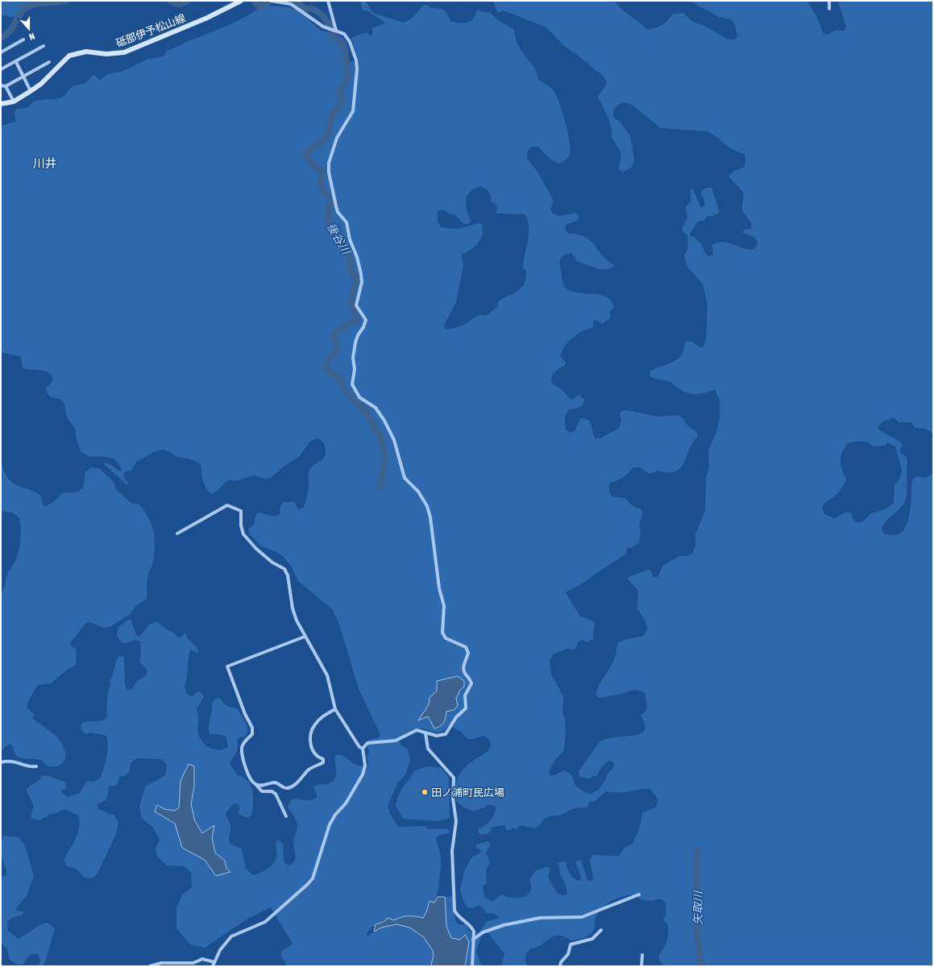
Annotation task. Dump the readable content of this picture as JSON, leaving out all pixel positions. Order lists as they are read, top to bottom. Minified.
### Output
{"streets":{"main road":["砥部伊予松山線"]},"districts":["川井"],"water":["後谷川","矢取川"],"places":["田ノ浦町民広場"],"north":"bottom"}
